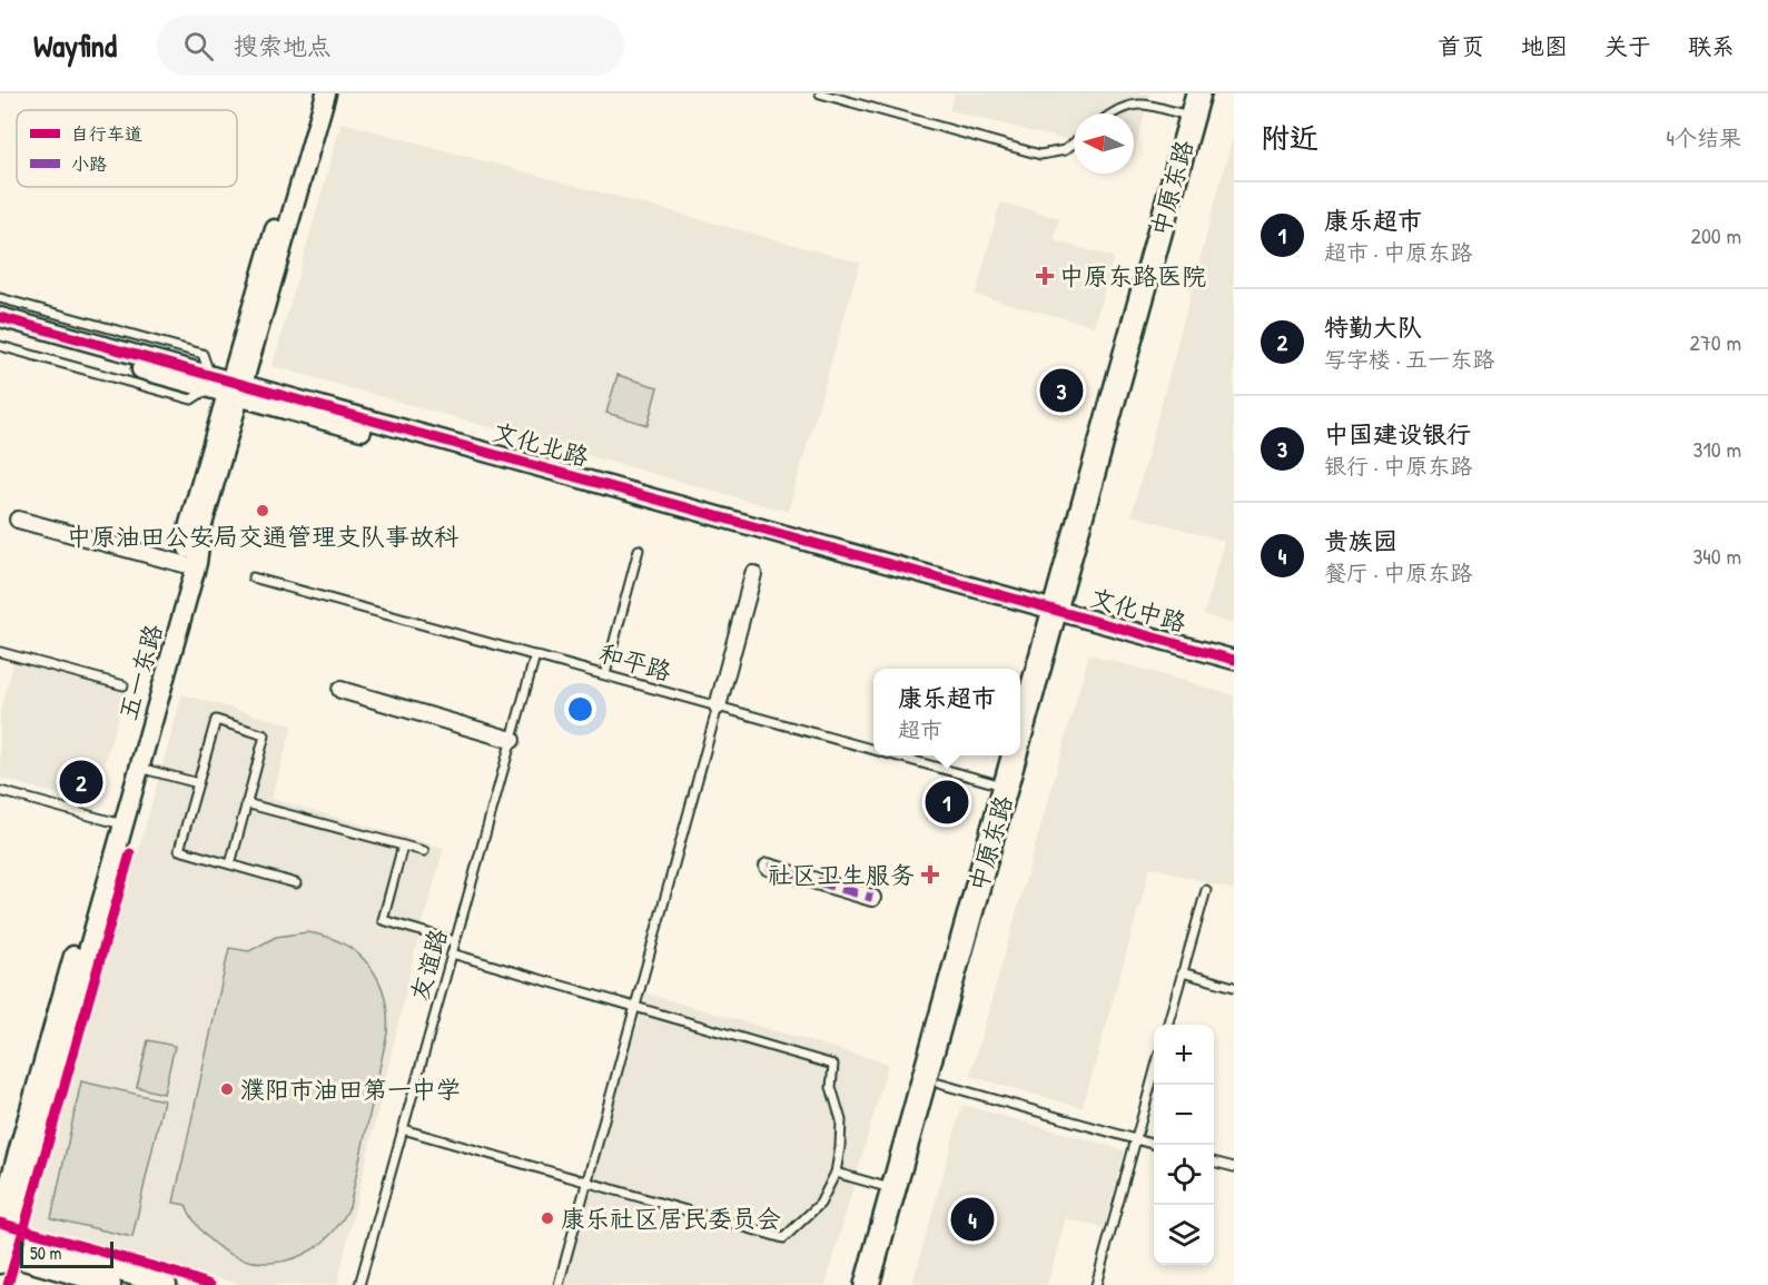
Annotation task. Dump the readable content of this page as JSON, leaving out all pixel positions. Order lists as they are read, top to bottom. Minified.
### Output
{"streets":{"main road":["中原东路"],"street":["文化北路","文化中路","五一东路"],"lane":["和平路","友谊路"]},"crossings":[["中原东路","文化北路"],["中原东路","文化中路"],["中原东路","和平路"],["文化北路","文化中路"],["文化北路","五一东路"],["和平路","友谊路"]],"places":{"health":["中原东路医院","社区卫生服务"],"other":["中原油田公安局交通管理支队事故科","濮阳市油田第一中学","康乐社区居民委员会"]},"legend":["自行车道","小路"],"scale_bar":"50 m","north":"left","page":{"header":"Wayfind","search":"搜索地点","nav":["首页","地图","关于","联系"],"heading":["附近","4个结果"],"list":[{"mark":"1","name":"康乐超市","note":"超市 · 中原东路","value":"200 m"},{"mark":"2","name":"特勤大队","note":"写字楼 · 五一东路","value":"270 m"},{"mark":"3","name":"中国建设银行","note":"银行 · 中原东路","value":"310 m"},{"mark":"4","name":"贵族园","note":"餐厅 · 中原东路","value":"340 m"}],"pins":["3","2","1","4"],"popup":["康乐超市","超市"],"map_buttons":["+","−"],"scale":"50 m"}}
